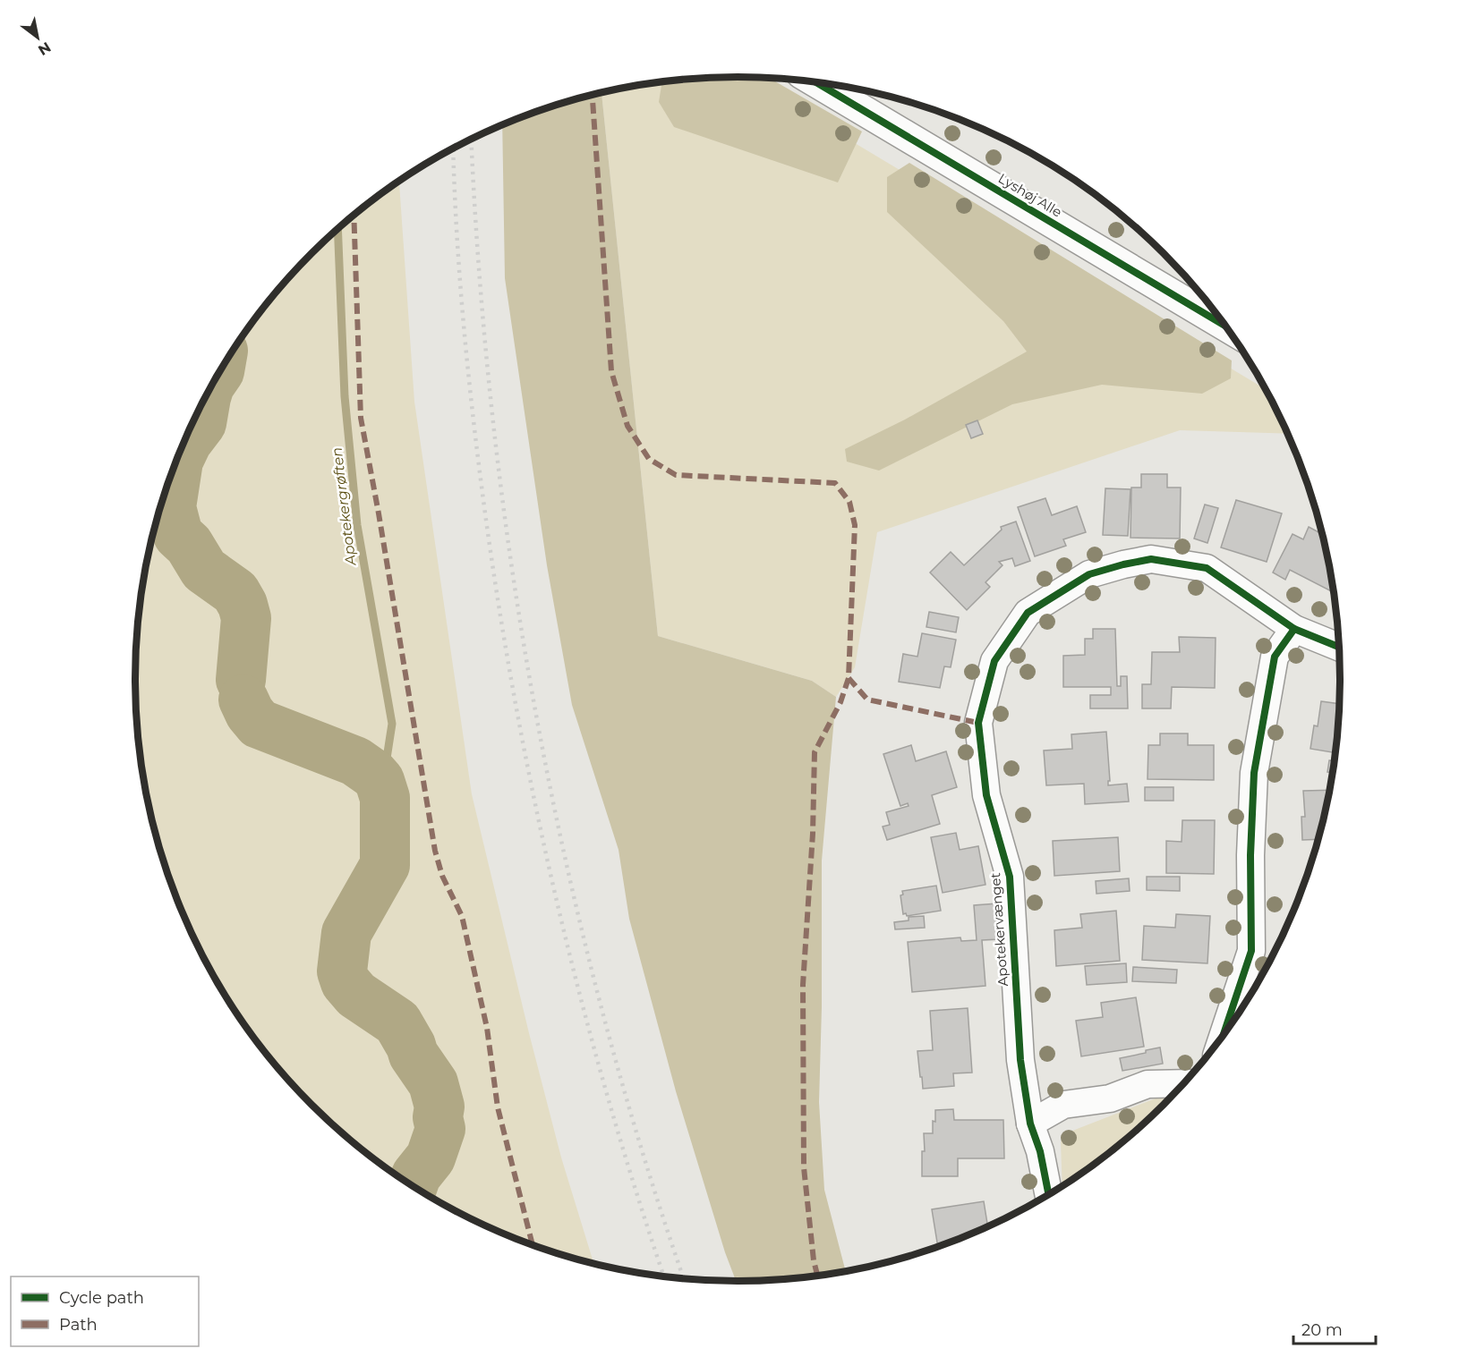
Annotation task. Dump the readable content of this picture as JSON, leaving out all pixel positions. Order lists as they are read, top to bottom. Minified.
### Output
{"streets":{"street":["Lyshøj Alle","Apotekervænget"]},"water":["Apotekergrøften"],"legend":["Cycle path","Path"],"scale_bar":"20 m","north":"bottom right"}
